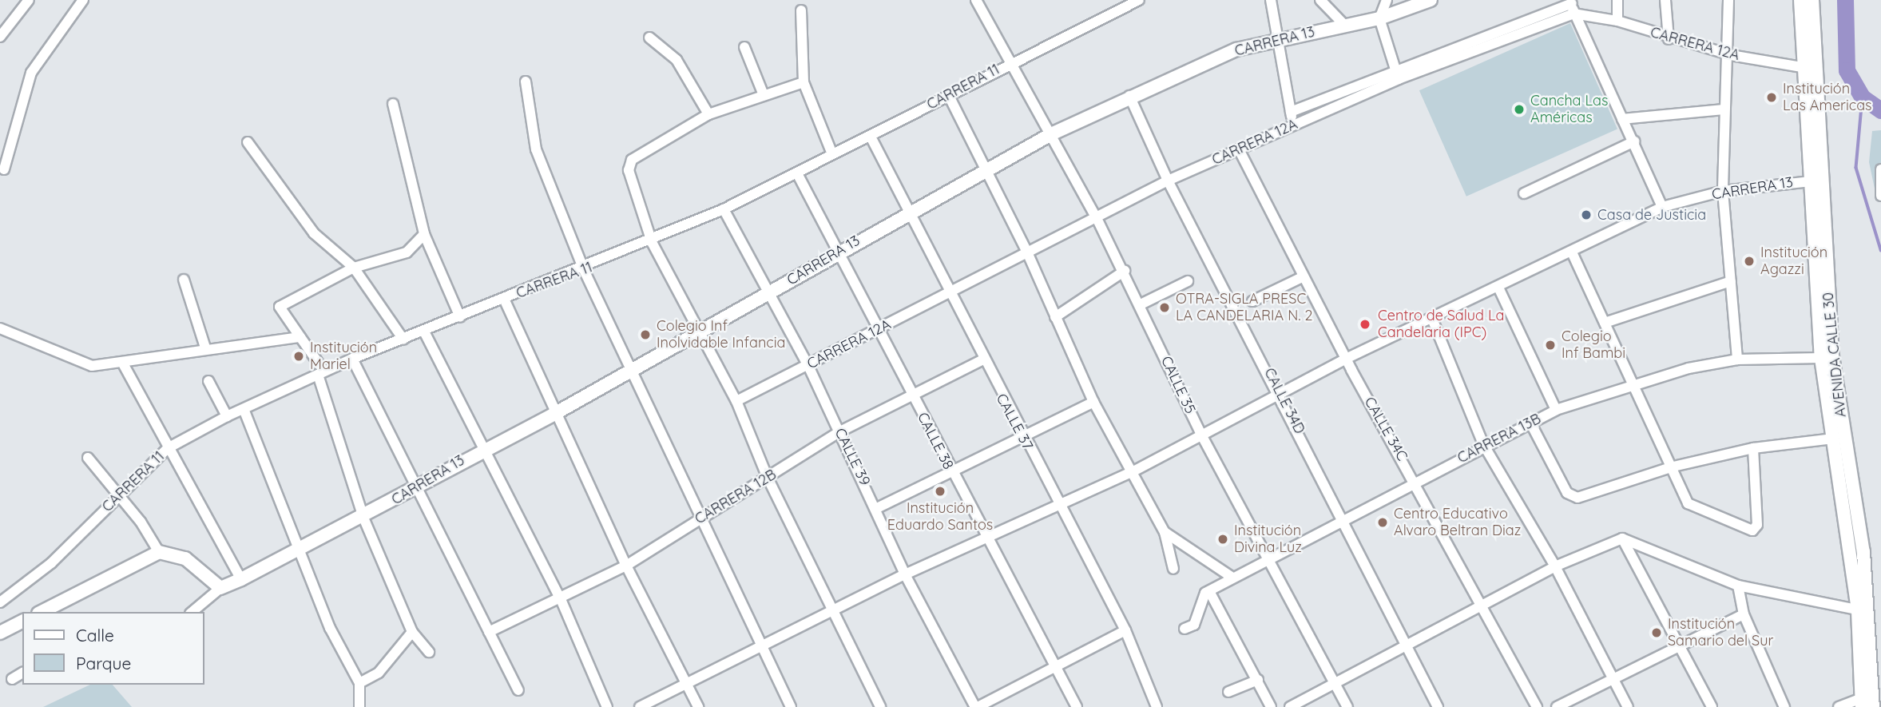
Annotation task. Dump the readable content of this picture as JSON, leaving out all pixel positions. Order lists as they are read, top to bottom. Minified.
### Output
{"streets":{"street":["CARRERA 13","CARRERA 12A","CARRERA 11","AVENIDA CALLE 30","CALLE 35","CALLE 34D","CALLE 37","CALLE 34C","CARRERA 13B","CALLE 38","CALLE 39","CARRERA 12B"]},"crossings":[["CARRERA 13","AVENIDA CALLE 30"],["CARRERA 13","CALLE 35"],["CARRERA 13","CALLE 34D"],["CARRERA 13","CALLE 37"],["CARRERA 13","CALLE 34C"],["CARRERA 13","CALLE 38"],["CARRERA 13","CALLE 39"],["CARRERA 12A","AVENIDA CALLE 30"],["CARRERA 12A","CALLE 35"],["CARRERA 12A","CALLE 34D"],["CARRERA 12A","CALLE 37"],["CARRERA 12A","CALLE 34C"],["CARRERA 12A","CALLE 38"],["CARRERA 12A","CALLE 39"],["CARRERA 11","CALLE 35"],["CARRERA 11","CALLE 37"],["CARRERA 11","CALLE 38"],["CARRERA 11","CALLE 39"],["AVENIDA CALLE 30","CARRERA 13B"],["CALLE 35","CARRERA 13B"],["CALLE 34D","CARRERA 13B"],["CALLE 37","CARRERA 12B"],["CALLE 34C","CARRERA 13B"],["CALLE 38","CARRERA 12B"],["CALLE 39","CARRERA 12B"]],"places":["Institución Las Americas","Cancha Las Américas","Casa de Justicia","Institución Agazzi","OTRA-SIGLA PRESC LA CANDELARIA N. 2","Centro de Salud La Candelaria (IPC)","Colegio Inf Inolvidable Infancia","Colegio Inf Bambi","Institución Mariel","Institución Eduardo Santos","Centro Educativo Alvaro Beltran Diaz","Institución Divina Luz","Institución Samario del Sur"],"legend":["Calle","Parque"]}
